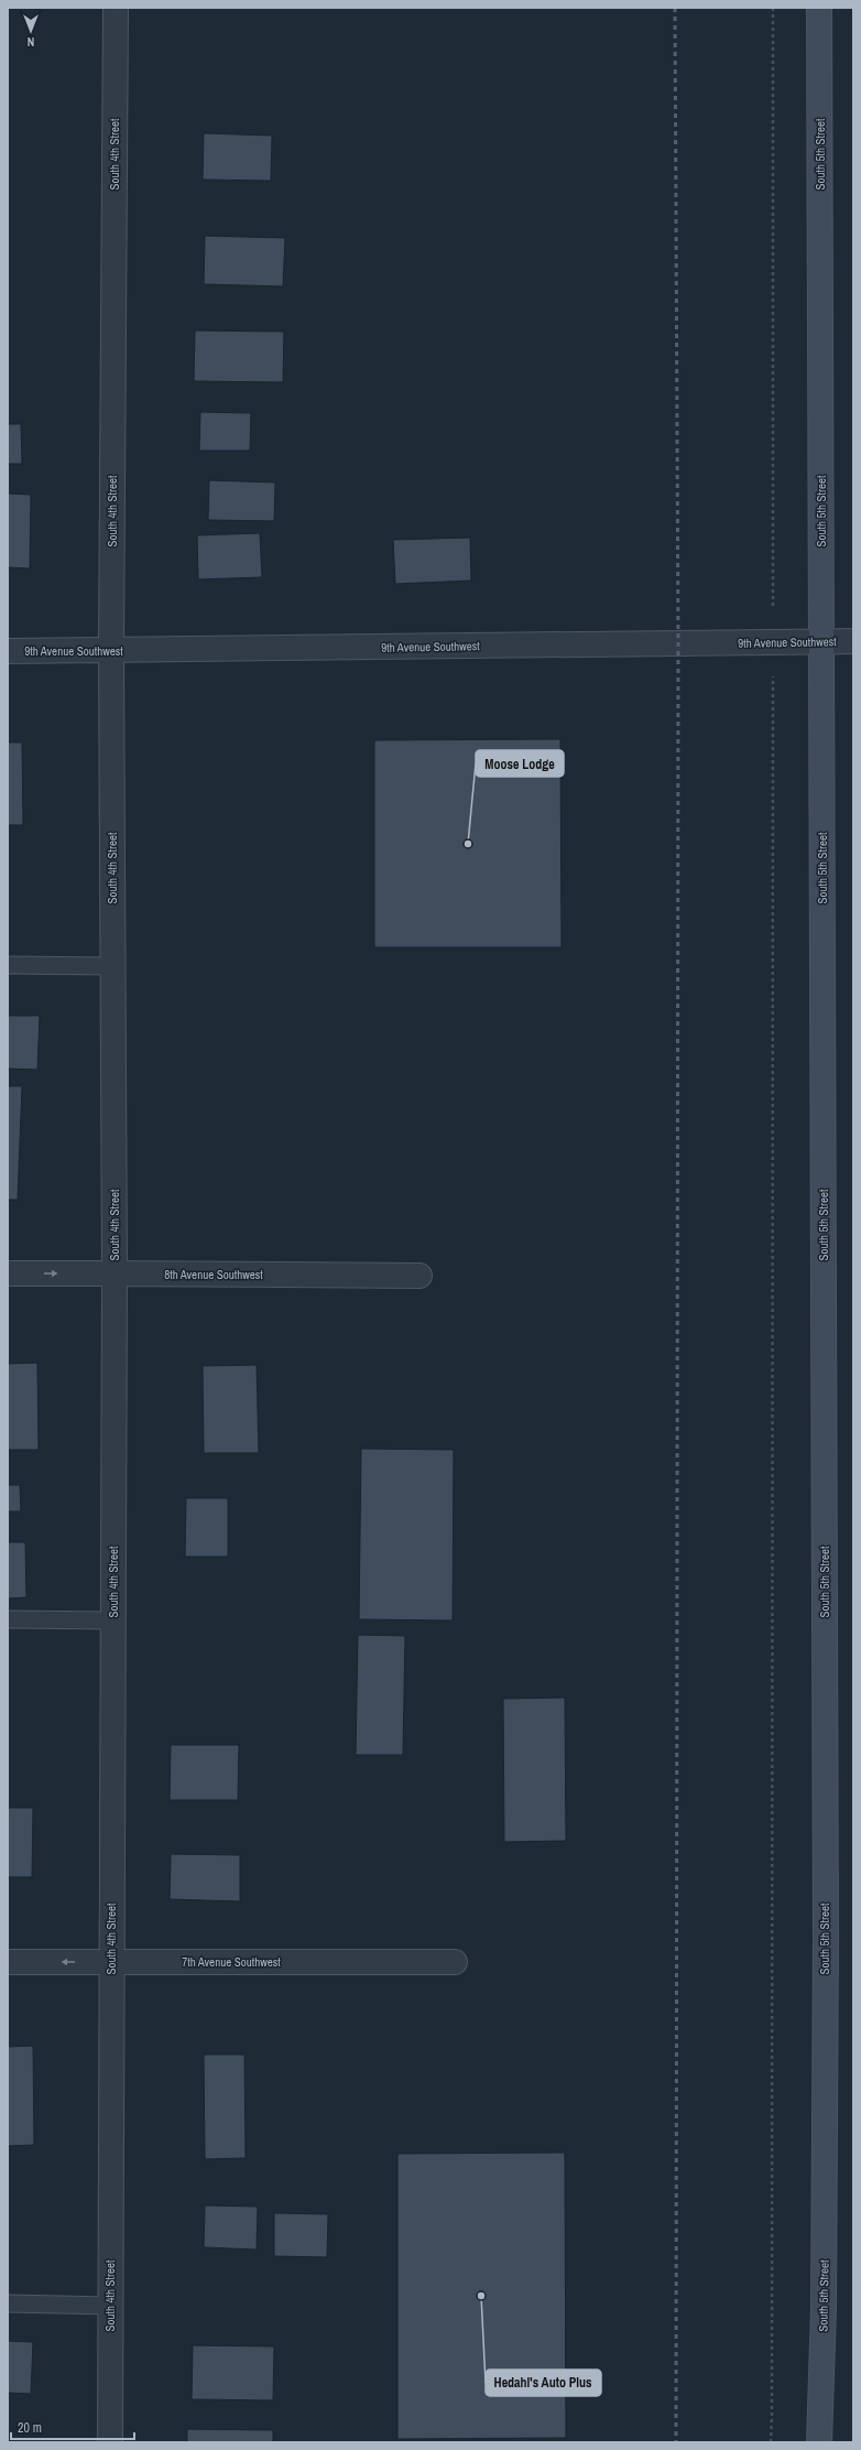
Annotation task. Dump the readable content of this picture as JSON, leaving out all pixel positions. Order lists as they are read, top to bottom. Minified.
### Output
{"streets":{"main road":["South 5th Street"],"street":["South 4th Street","9th Avenue Southwest","8th Avenue Southwest","7th Avenue Southwest"]},"crossings":[["South 4th Street","9th Avenue Southwest"],["South 4th Street","8th Avenue Southwest"],["South 4th Street","7th Avenue Southwest"],["South 5th Street","9th Avenue Southwest"]],"places":["Moose Lodge","Hedahl's Auto Plus"],"scale_bar":"20 m","north":"bottom"}
